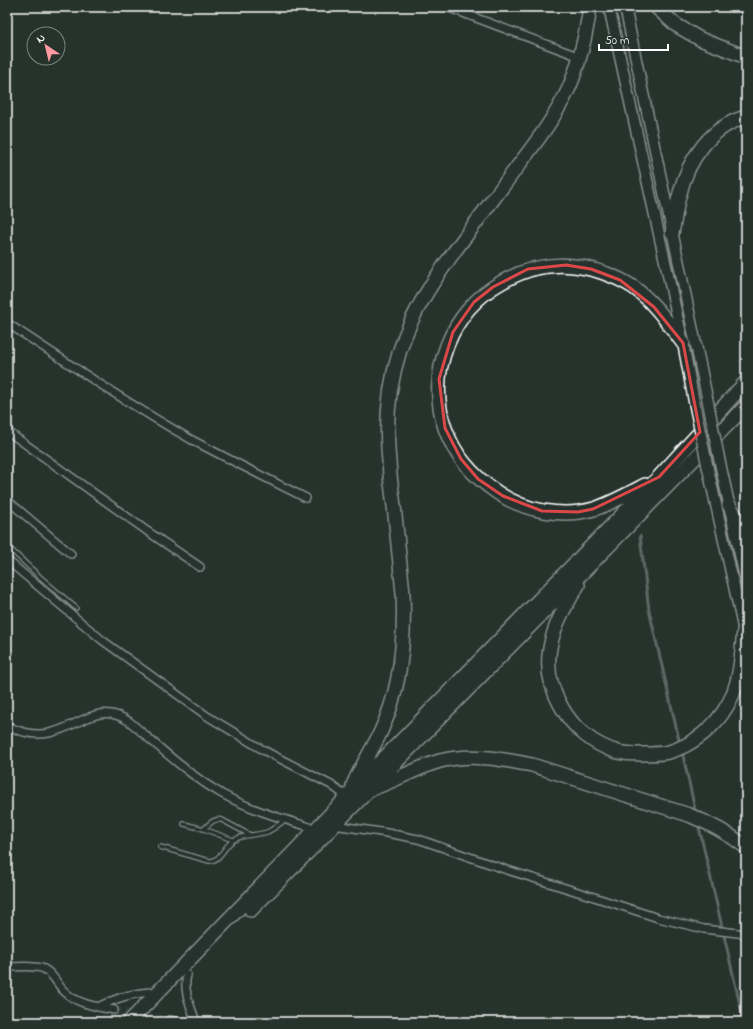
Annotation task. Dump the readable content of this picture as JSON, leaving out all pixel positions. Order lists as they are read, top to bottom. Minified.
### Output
{"scale_bar":"50 m","north":"top left"}
